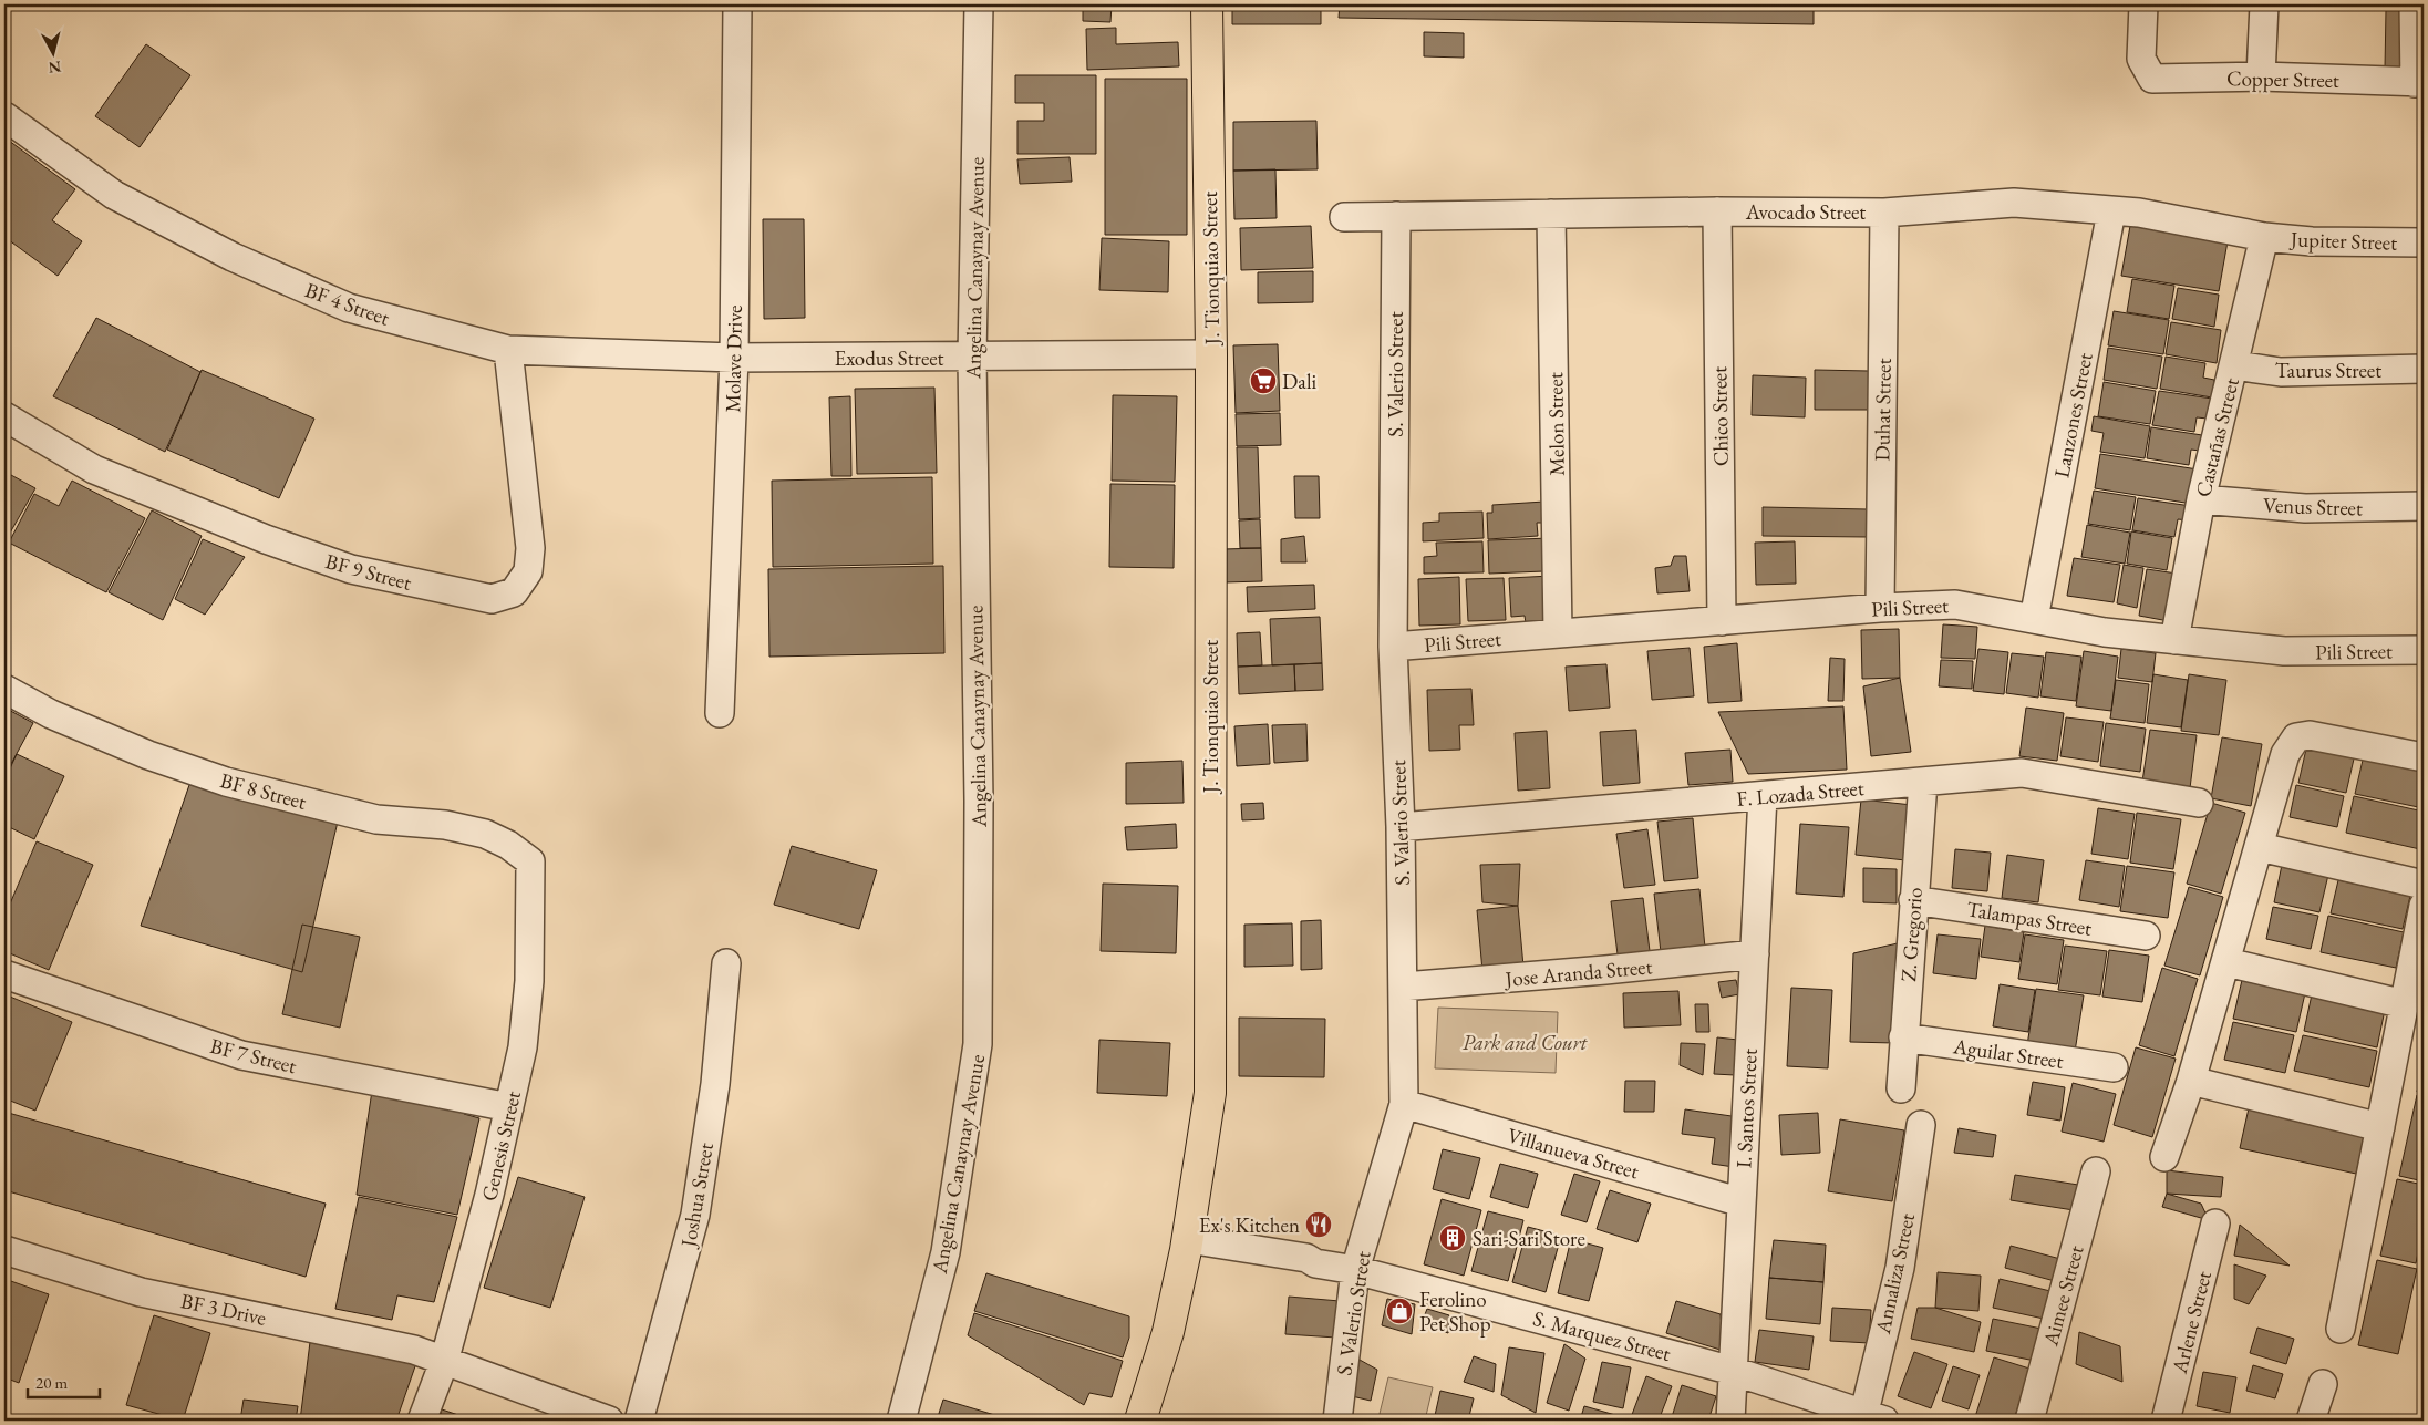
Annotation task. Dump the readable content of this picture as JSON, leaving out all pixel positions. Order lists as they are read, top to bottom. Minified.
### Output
{"streets":{"main road":["J. Tionquiao Street"],"street":["Copper Street","Avocado Street","Jupiter Street","Angelina Canaynay Avenue","BF 4 Street","Exodus Street","Molave Drive","Taurus Street","S. Valerio Street","Duhat Street","Lanzones Street","Chico Street","Melon Street","Castañas Street","Venus Street","BF 9 Street","Pili Street","BF 8 Street","F. Lozada Street","Talampas Street","Z. Gregorio","Jose Aranda Street","Aguilar Street","BF 7 Street","I. Santos Street","Genesis Street","Villanueva Street","Joshua Street","Annaliza Street","Aimee Street","BF 3 Drive","Arlene Street","S. Marquez Street"]},"crossings":[["Avocado Street","Jupiter Street"],["Avocado Street","S. Valerio Street"],["Avocado Street","Duhat Street"],["Avocado Street","Lanzones Street"],["Avocado Street","Chico Street"],["Avocado Street","Melon Street"],["Avocado Street","Castañas Street"],["Jupiter Street","Castañas Street"],["Angelina Canaynay Avenue","Exodus Street"],["J. Tionquiao Street","Exodus Street"],["J. Tionquiao Street","S. Marquez Street"],["BF 4 Street","Exodus Street"],["BF 4 Street","Molave Drive"],["BF 4 Street","BF 9 Street"],["Exodus Street","Molave Drive"],["Taurus Street","Castañas Street"],["S. Valerio Street","Pili Street"],["S. Valerio Street","F. Lozada Street"],["S. Valerio Street","Jose Aranda Street"],["S. Valerio Street","Villanueva Street"],["S. Valerio Street","S. Marquez Street"],["Duhat Street","Pili Street"],["Lanzones Street","Pili Street"],["Chico Street","Pili Street"],["Melon Street","Pili Street"],["Castañas Street","Venus Street"],["Castañas Street","Pili Street"],["BF 8 Street","Genesis Street"],["F. Lozada Street","Z. Gregorio"],["F. Lozada Street","I. Santos Street"],["Talampas Street","Z. Gregorio"],["Z. Gregorio","Aguilar Street"],["Jose Aranda Street","I. Santos Street"],["BF 7 Street","Genesis Street"],["I. Santos Street","Villanueva Street"],["I. Santos Street","S. Marquez Street"],["Genesis Street","BF 3 Drive"],["Annaliza Street","S. Marquez Street"]],"parks":["Park and Court"],"places":{"supermarket":["Dali"],"restaurant":["Ex's Kitchen"],"building":["Sari-Sari Store"],"shop":["Ferolino Pet Shop"]},"scale_bar":"20 m","north":"bottom"}
